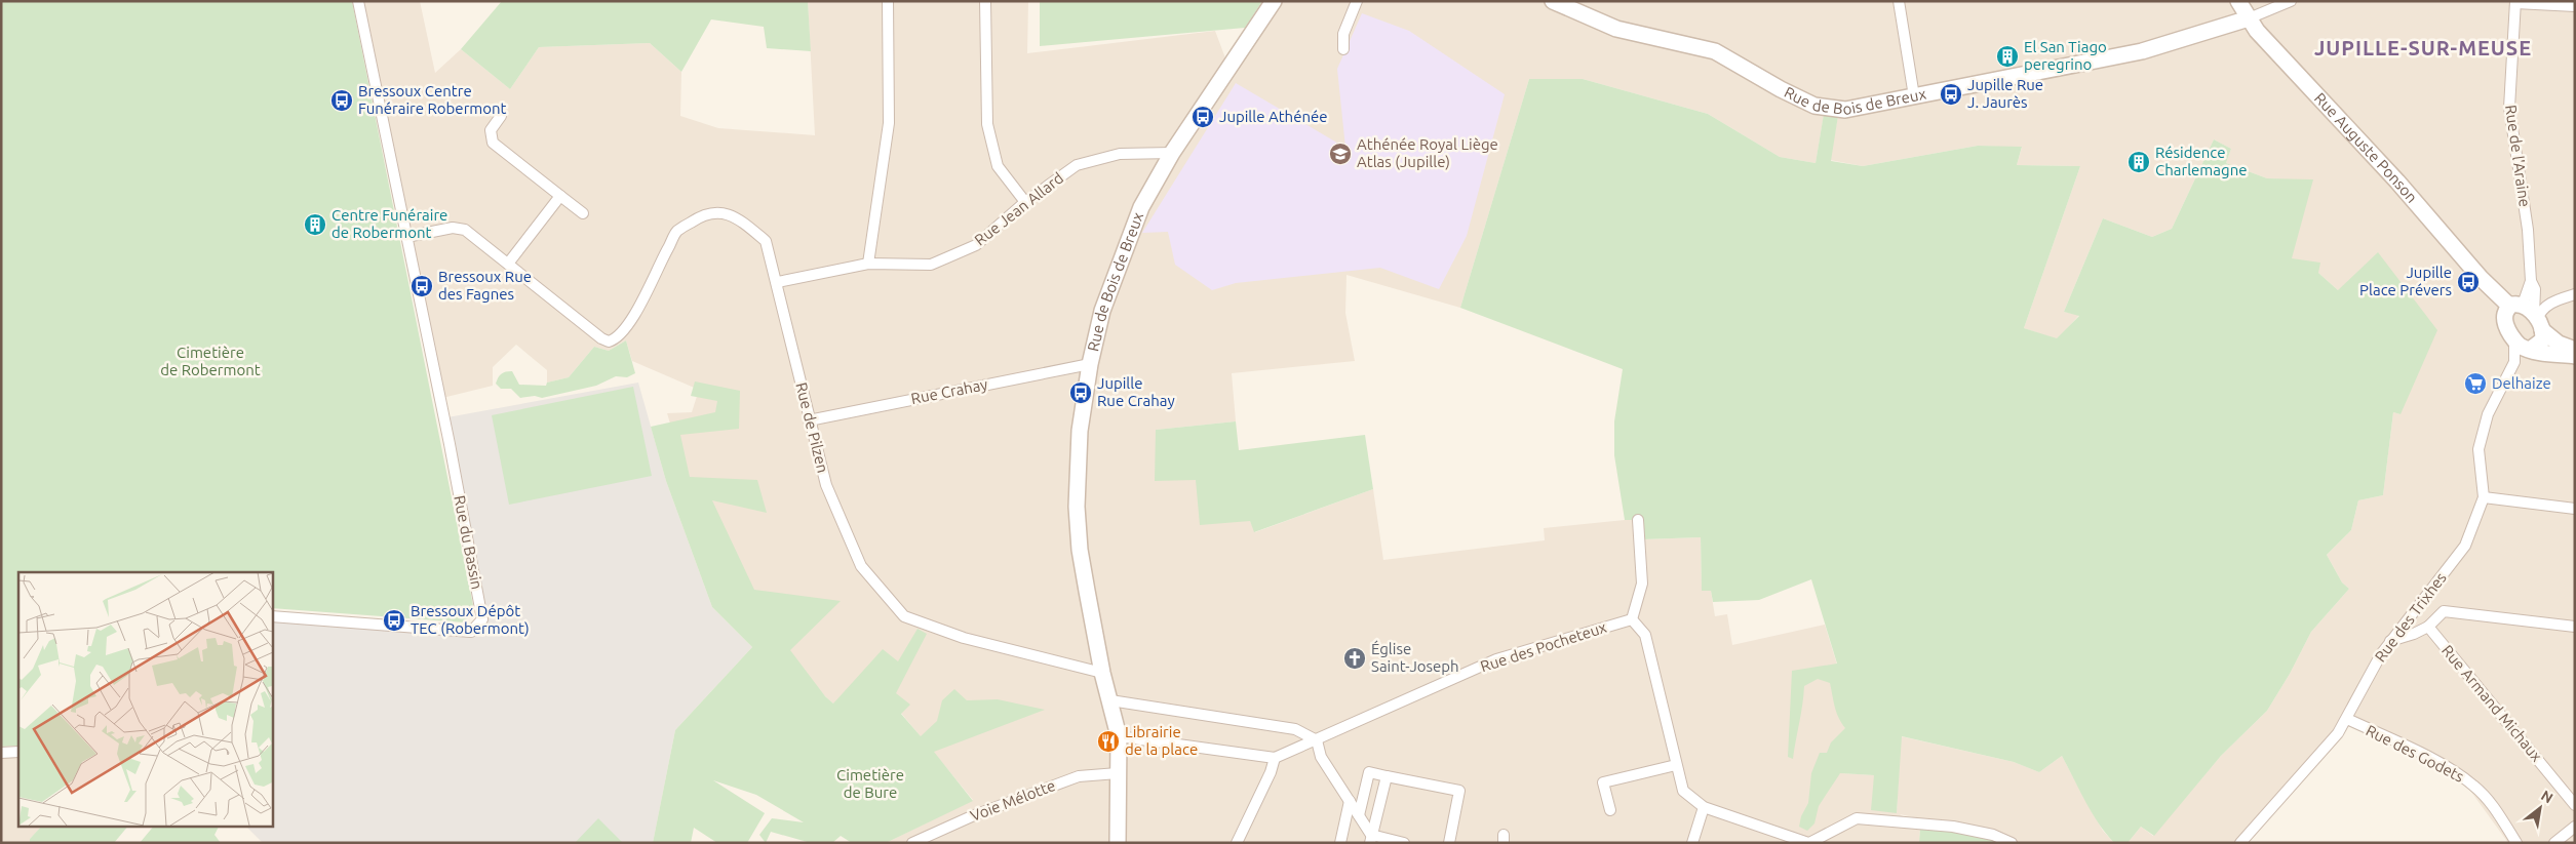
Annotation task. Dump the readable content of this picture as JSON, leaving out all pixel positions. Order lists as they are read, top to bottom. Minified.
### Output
{"streets":{"street":["Rue de Bois de Breux","Rue Auguste Ponson","Rue de l'Araine","Rue Jean Allard","Rue Crahay","Rue de Pilzen","Rue du Bassin","Rue des Trixhes","Rue des Pocheteux","Rue Armand Michaux","Rue des Godets","Voie Mélotte"]},"crossings":[["Rue de Bois de Breux","Rue Auguste Ponson"],["Rue de Bois de Breux","Rue Jean Allard"],["Rue de Bois de Breux","Rue Crahay"],["Rue de Bois de Breux","Rue de Pilzen"],["Rue de Bois de Breux","Voie Mélotte"],["Rue Auguste Ponson","Rue de l'Araine"],["Rue Jean Allard","Rue de Pilzen"],["Rue Crahay","Rue de Pilzen"],["Rue des Trixhes","Rue des Godets"]],"districts":["JUPILLE-SUR-MEUSE"],"parks":["Cimetière de Robermont","Cimetière de Bure"],"places":{"building":["El San Tiago peregrino","Résidence Charlemagne","Centre Funéraire de Robermont"],"bus stop":["Jupille Rue J. Jaurès","Bressoux Centre Funéraire Robermont","Jupille Athénée","Jupille Place Prévers","Bressoux Rue des Fagnes","Jupille Rue Crahay","Bressoux Dépôt TEC (Robermont)"],"school or university":["Athénée Royal Liège Atlas (Jupille)"],"supermarket":["Delhaize"],"church":["Église Saint-Joseph"],"restaurant":["Librairie de la place"]},"north":"top right"}
